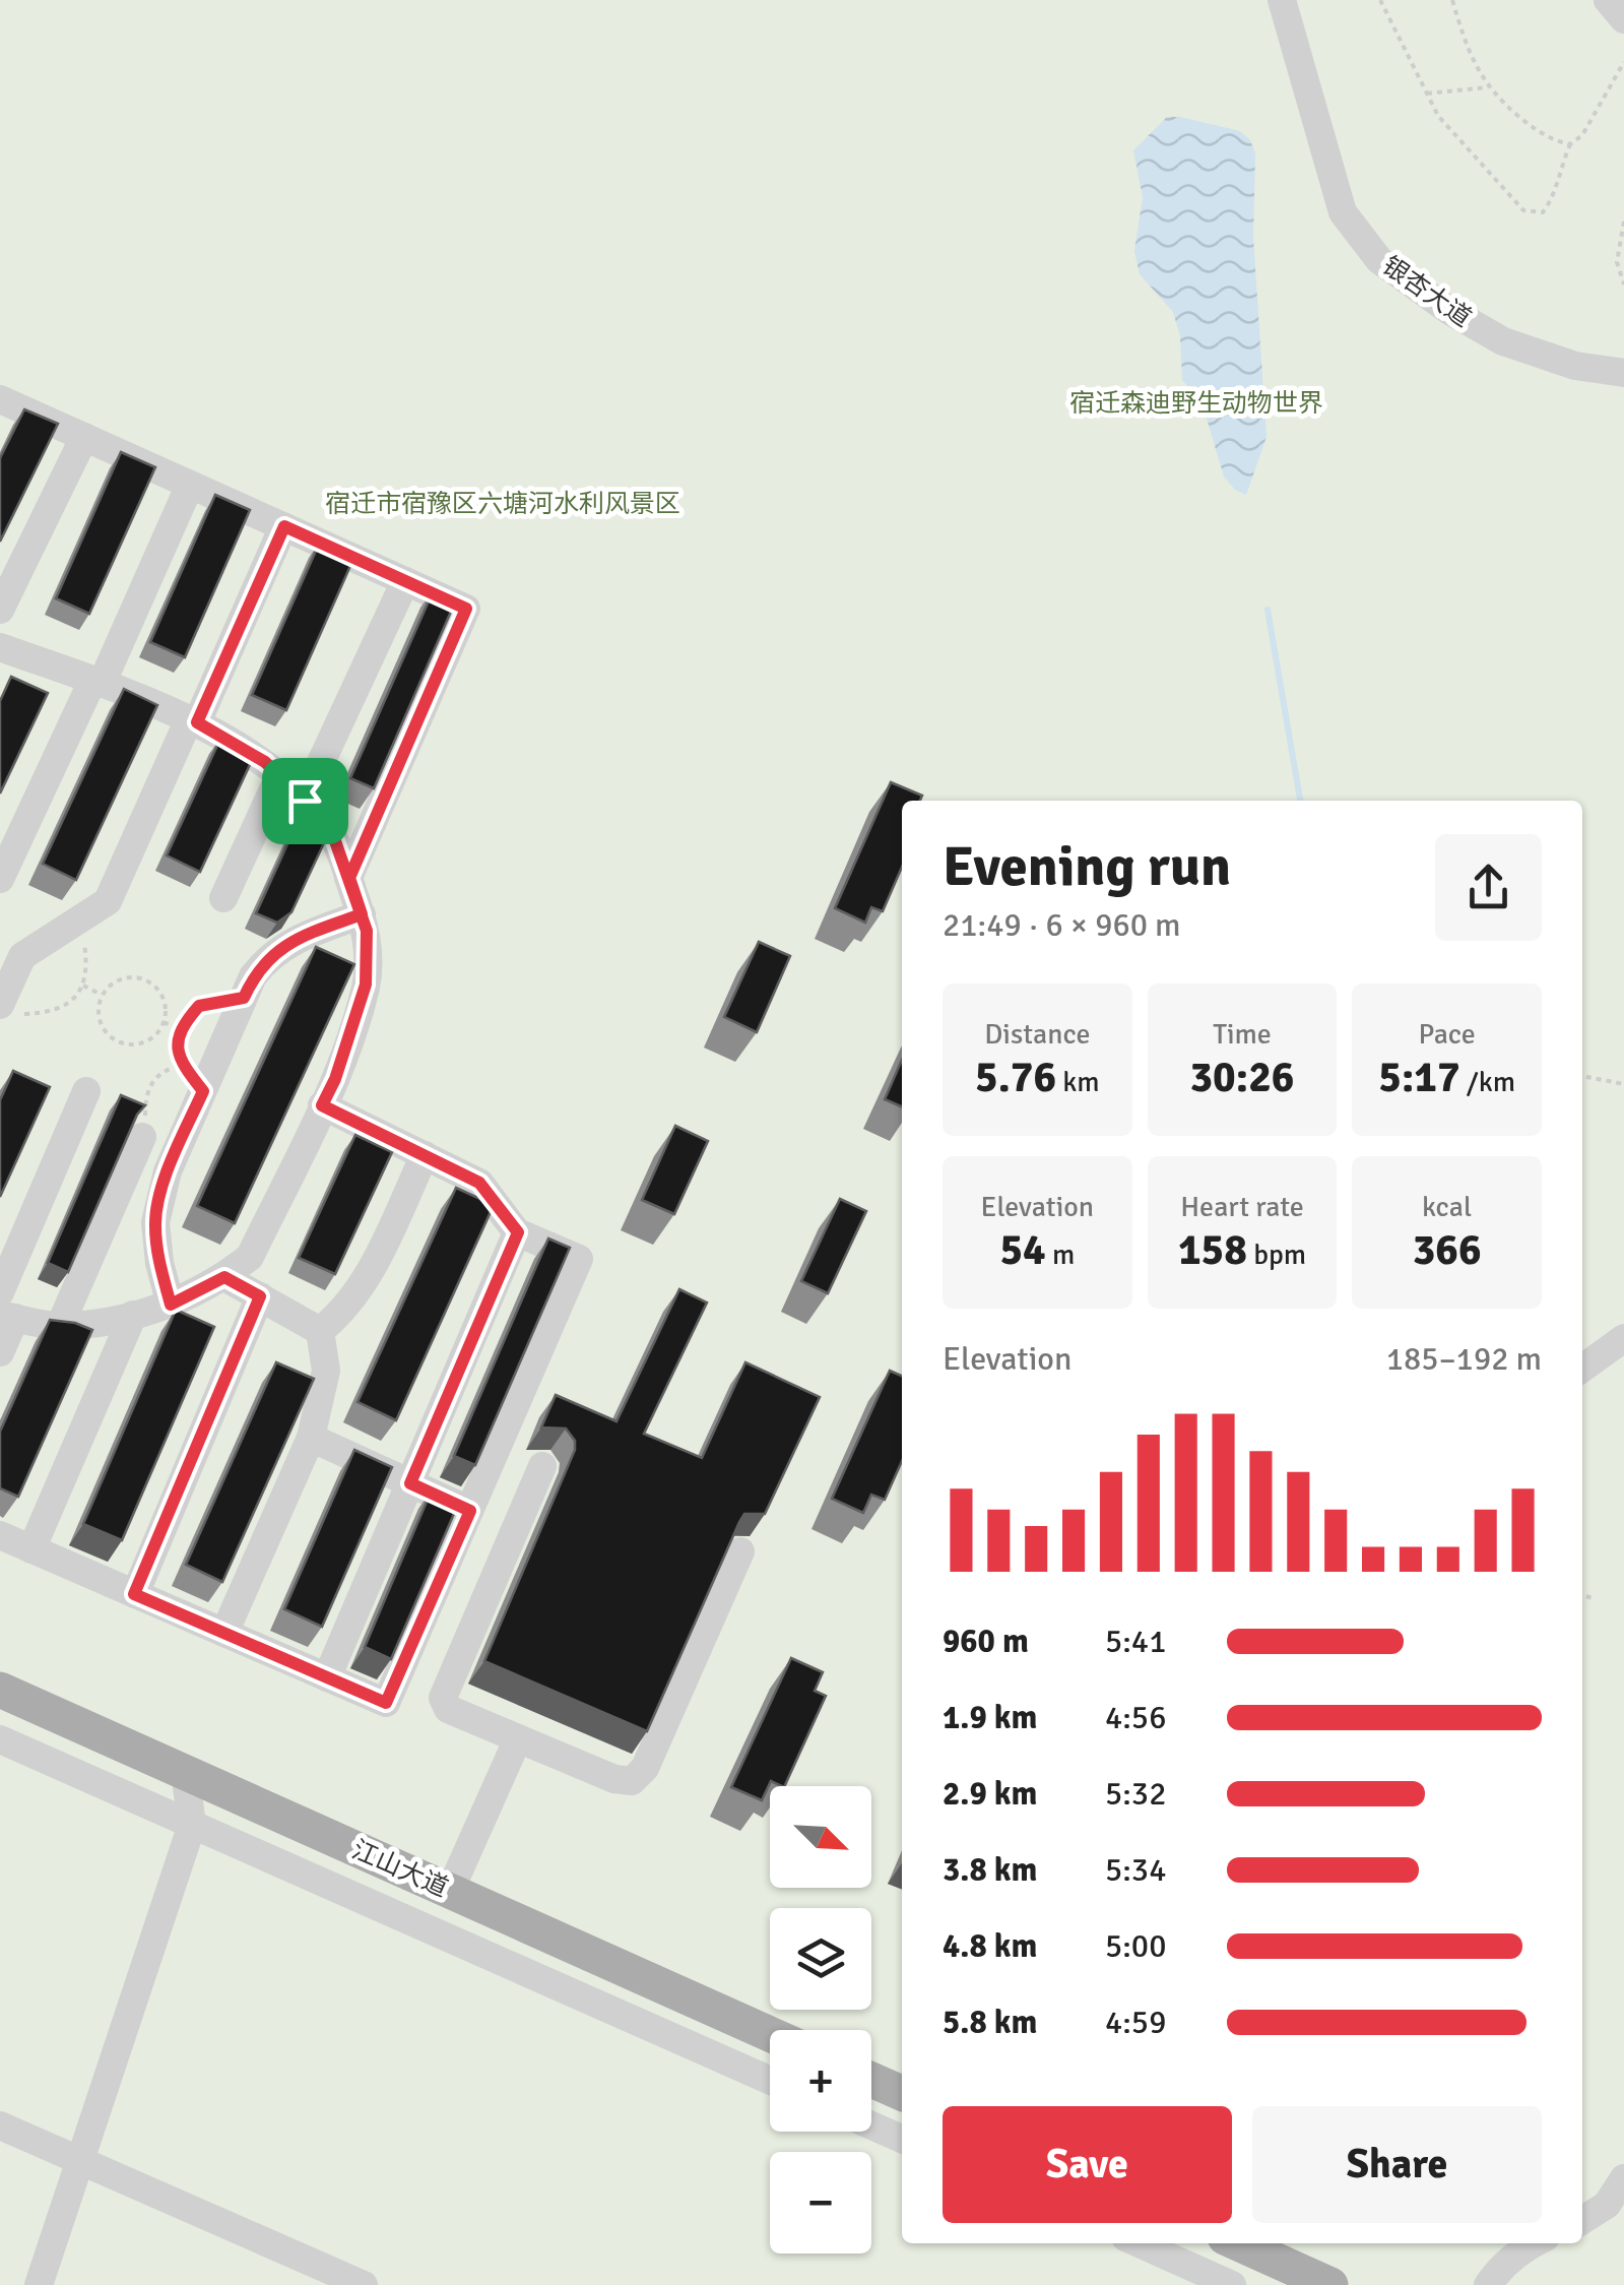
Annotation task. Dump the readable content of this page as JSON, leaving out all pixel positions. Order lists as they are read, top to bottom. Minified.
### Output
{"streets":{"main road":["江山大道"],"street":["银杏大道"]},"parks":["宿迁森迪野生动物世界","宿迁市宿豫区六塘河水利风景区"],"north":"bottom right","page":{"heading":["Evening run","21:49 · 6 × 960 m"],"stats":[["Distance","5.76 km"],["Time","30:26"],["Pace","5:17 /km"],["Elevation","54 m"],["Heart rate","158 bpm"],["kcal","366"]],"chart":["Elevation","185–192 m"],"list":[{"name":"960 m","note":"5:41"},{"name":"1.9 km","note":"4:56"},{"name":"2.9 km","note":"5:32"},{"name":"3.8 km","note":"5:34"},{"name":"4.8 km","note":"5:00"},{"name":"5.8 km","note":"4:59"}],"map_buttons":["+","−"],"buttons":["Save","Share"]}}
